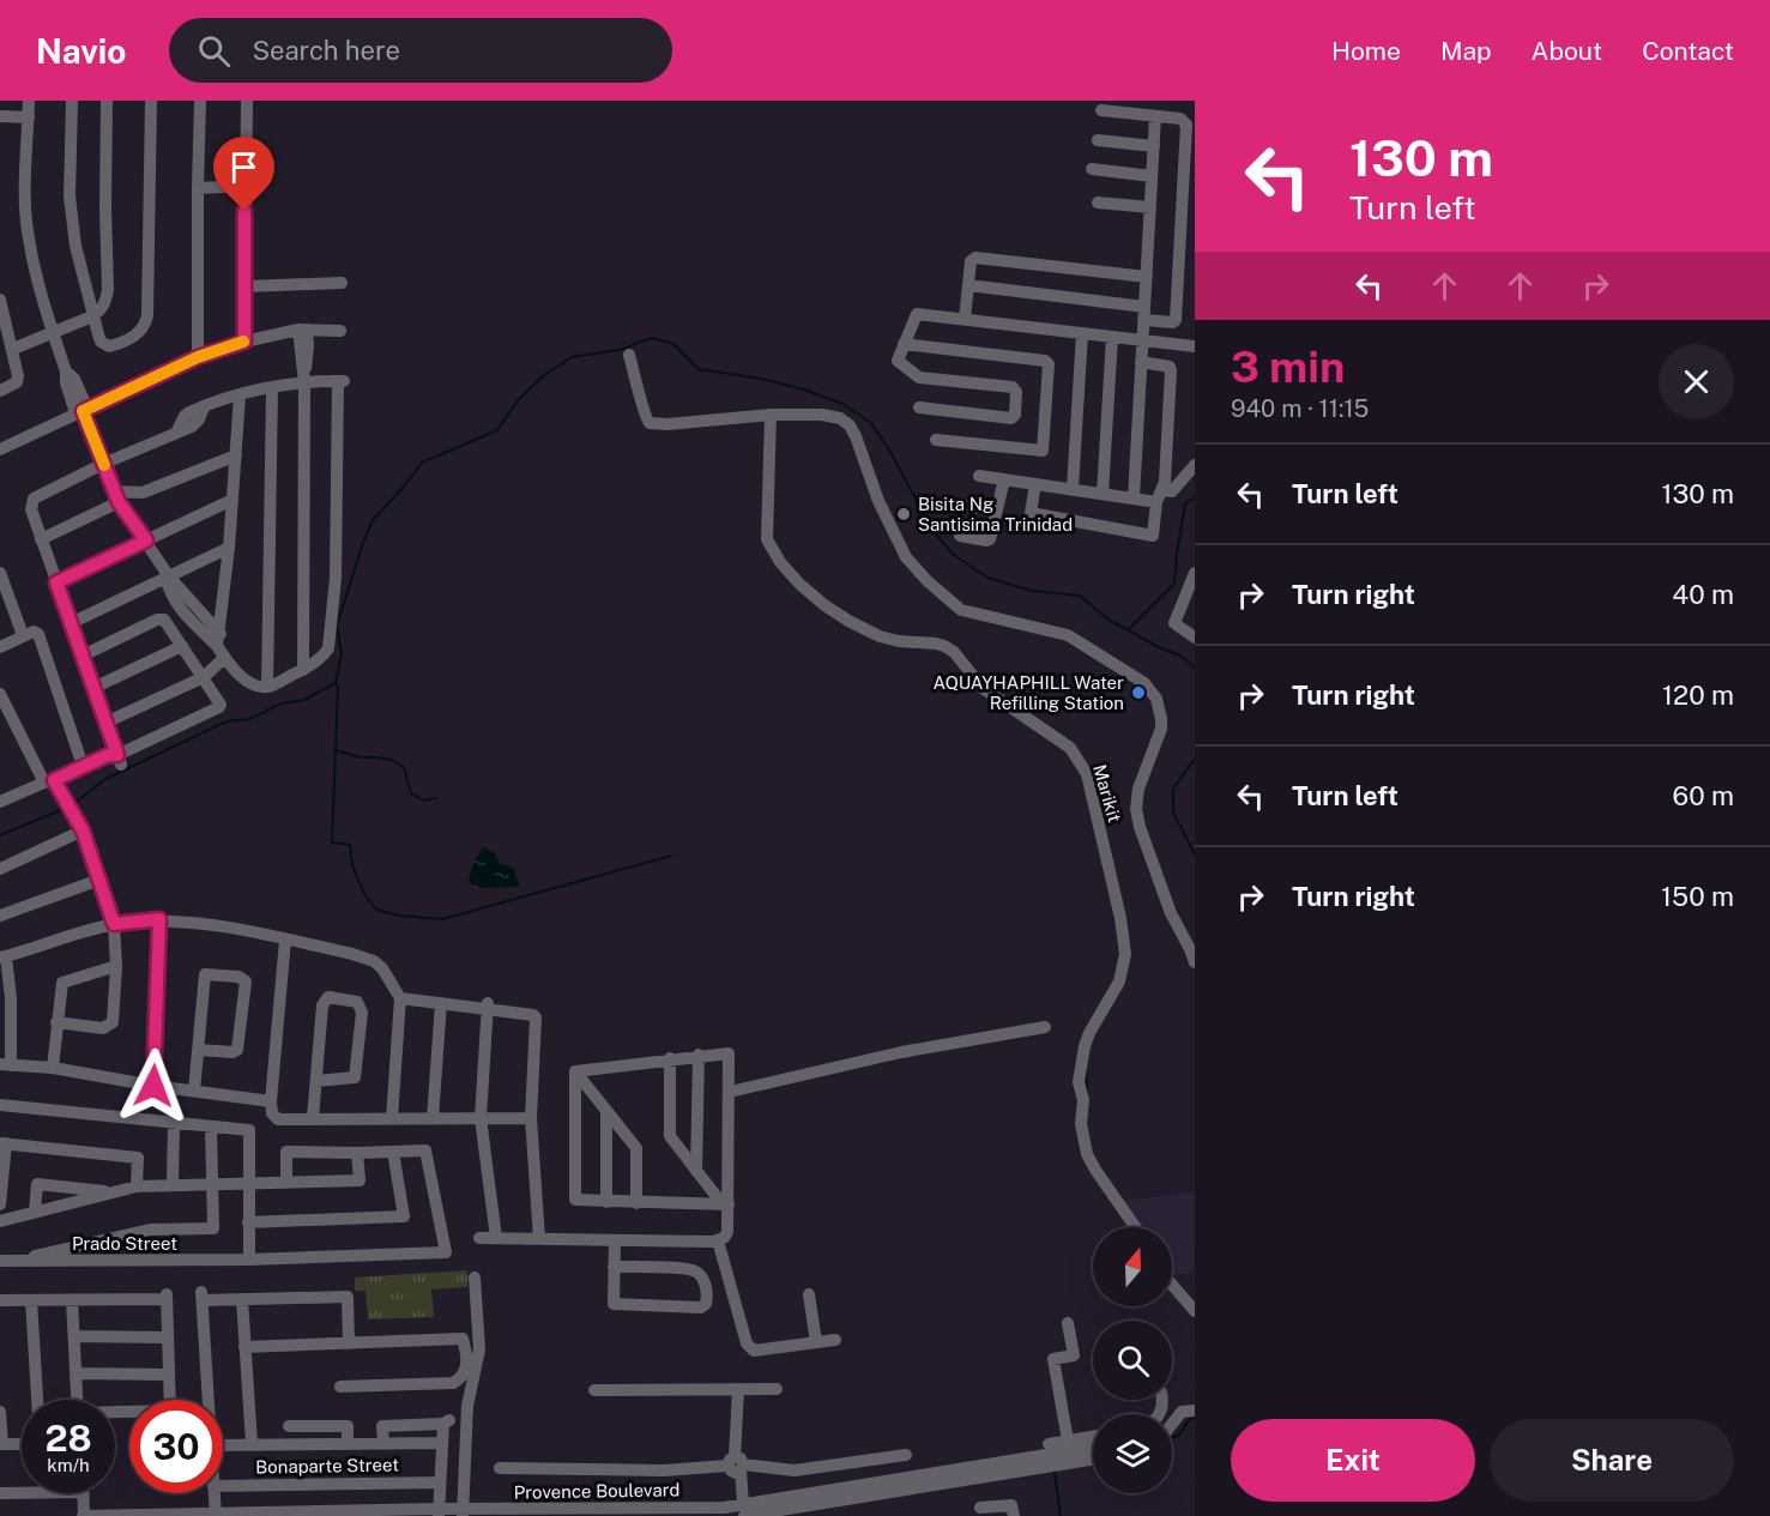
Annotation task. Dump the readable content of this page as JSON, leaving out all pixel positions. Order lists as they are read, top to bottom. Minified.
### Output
{"streets":{"street":["Marikit","Prado Street","Bonaparte Street","Provence Boulevard"]},"places":["Bisita Ng Santisima Trinidad","AQUAYHAPHILL Water Refilling Station"],"north":"top","page":{"header":"Navio","search":"Search here","nav":["Home","Map","About","Contact"],"turn":["130 m","Turn left"],"heading":["3 min","940 m · 11:15"],"list":[{"name":"Turn left","value":"130 m"},{"name":"Turn right","value":"40 m"},{"name":"Turn right","value":"120 m"},{"name":"Turn left","value":"60 m"},{"name":"Turn right","value":"150 m"}],"speed":"28 km/h","limit":"30","buttons":["Exit","Share"]}}
